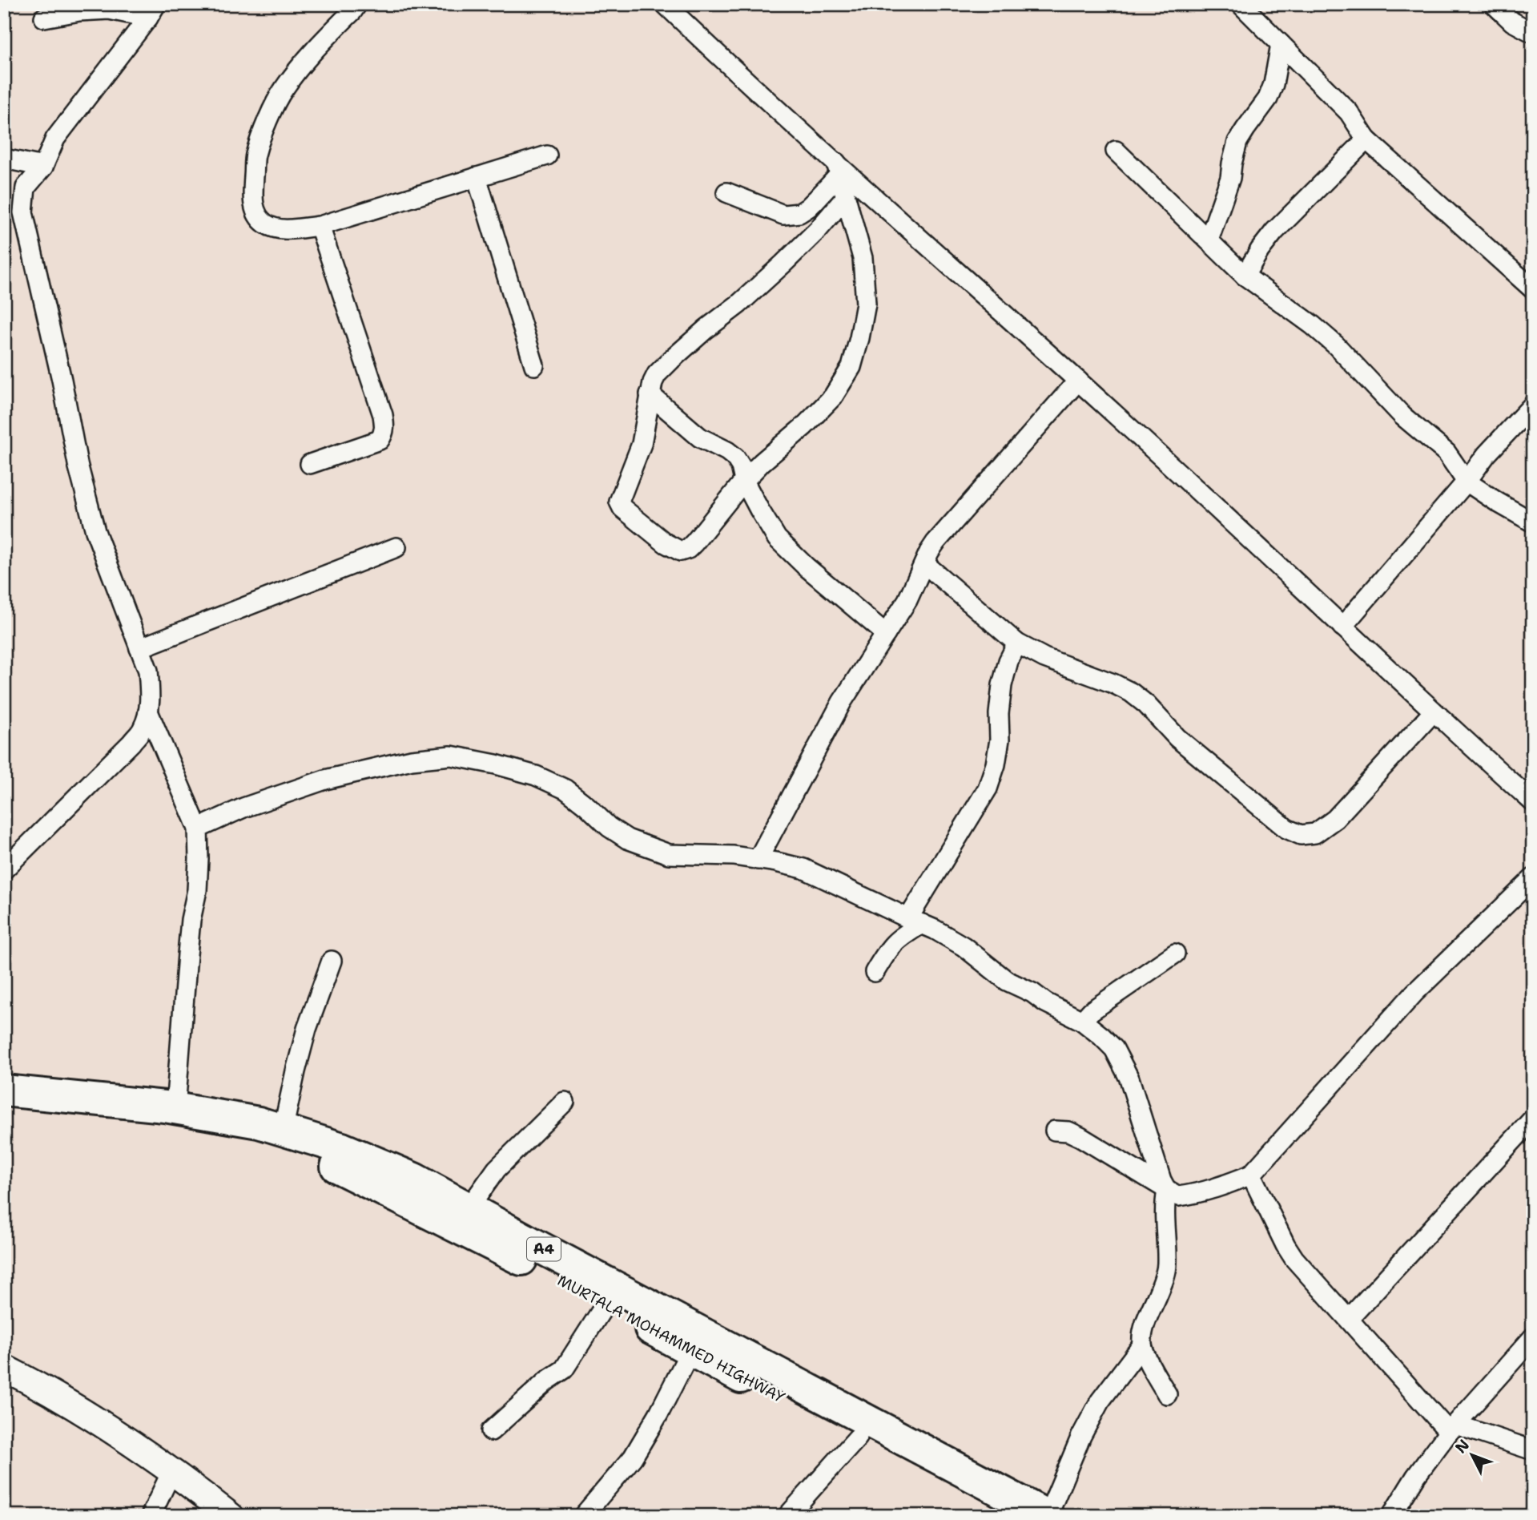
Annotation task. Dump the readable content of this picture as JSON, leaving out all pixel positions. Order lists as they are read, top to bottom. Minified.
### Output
{"streets":{"highway":["A4","MURTALA MOHAMMED HIGHWAY"]},"north":"top left"}
